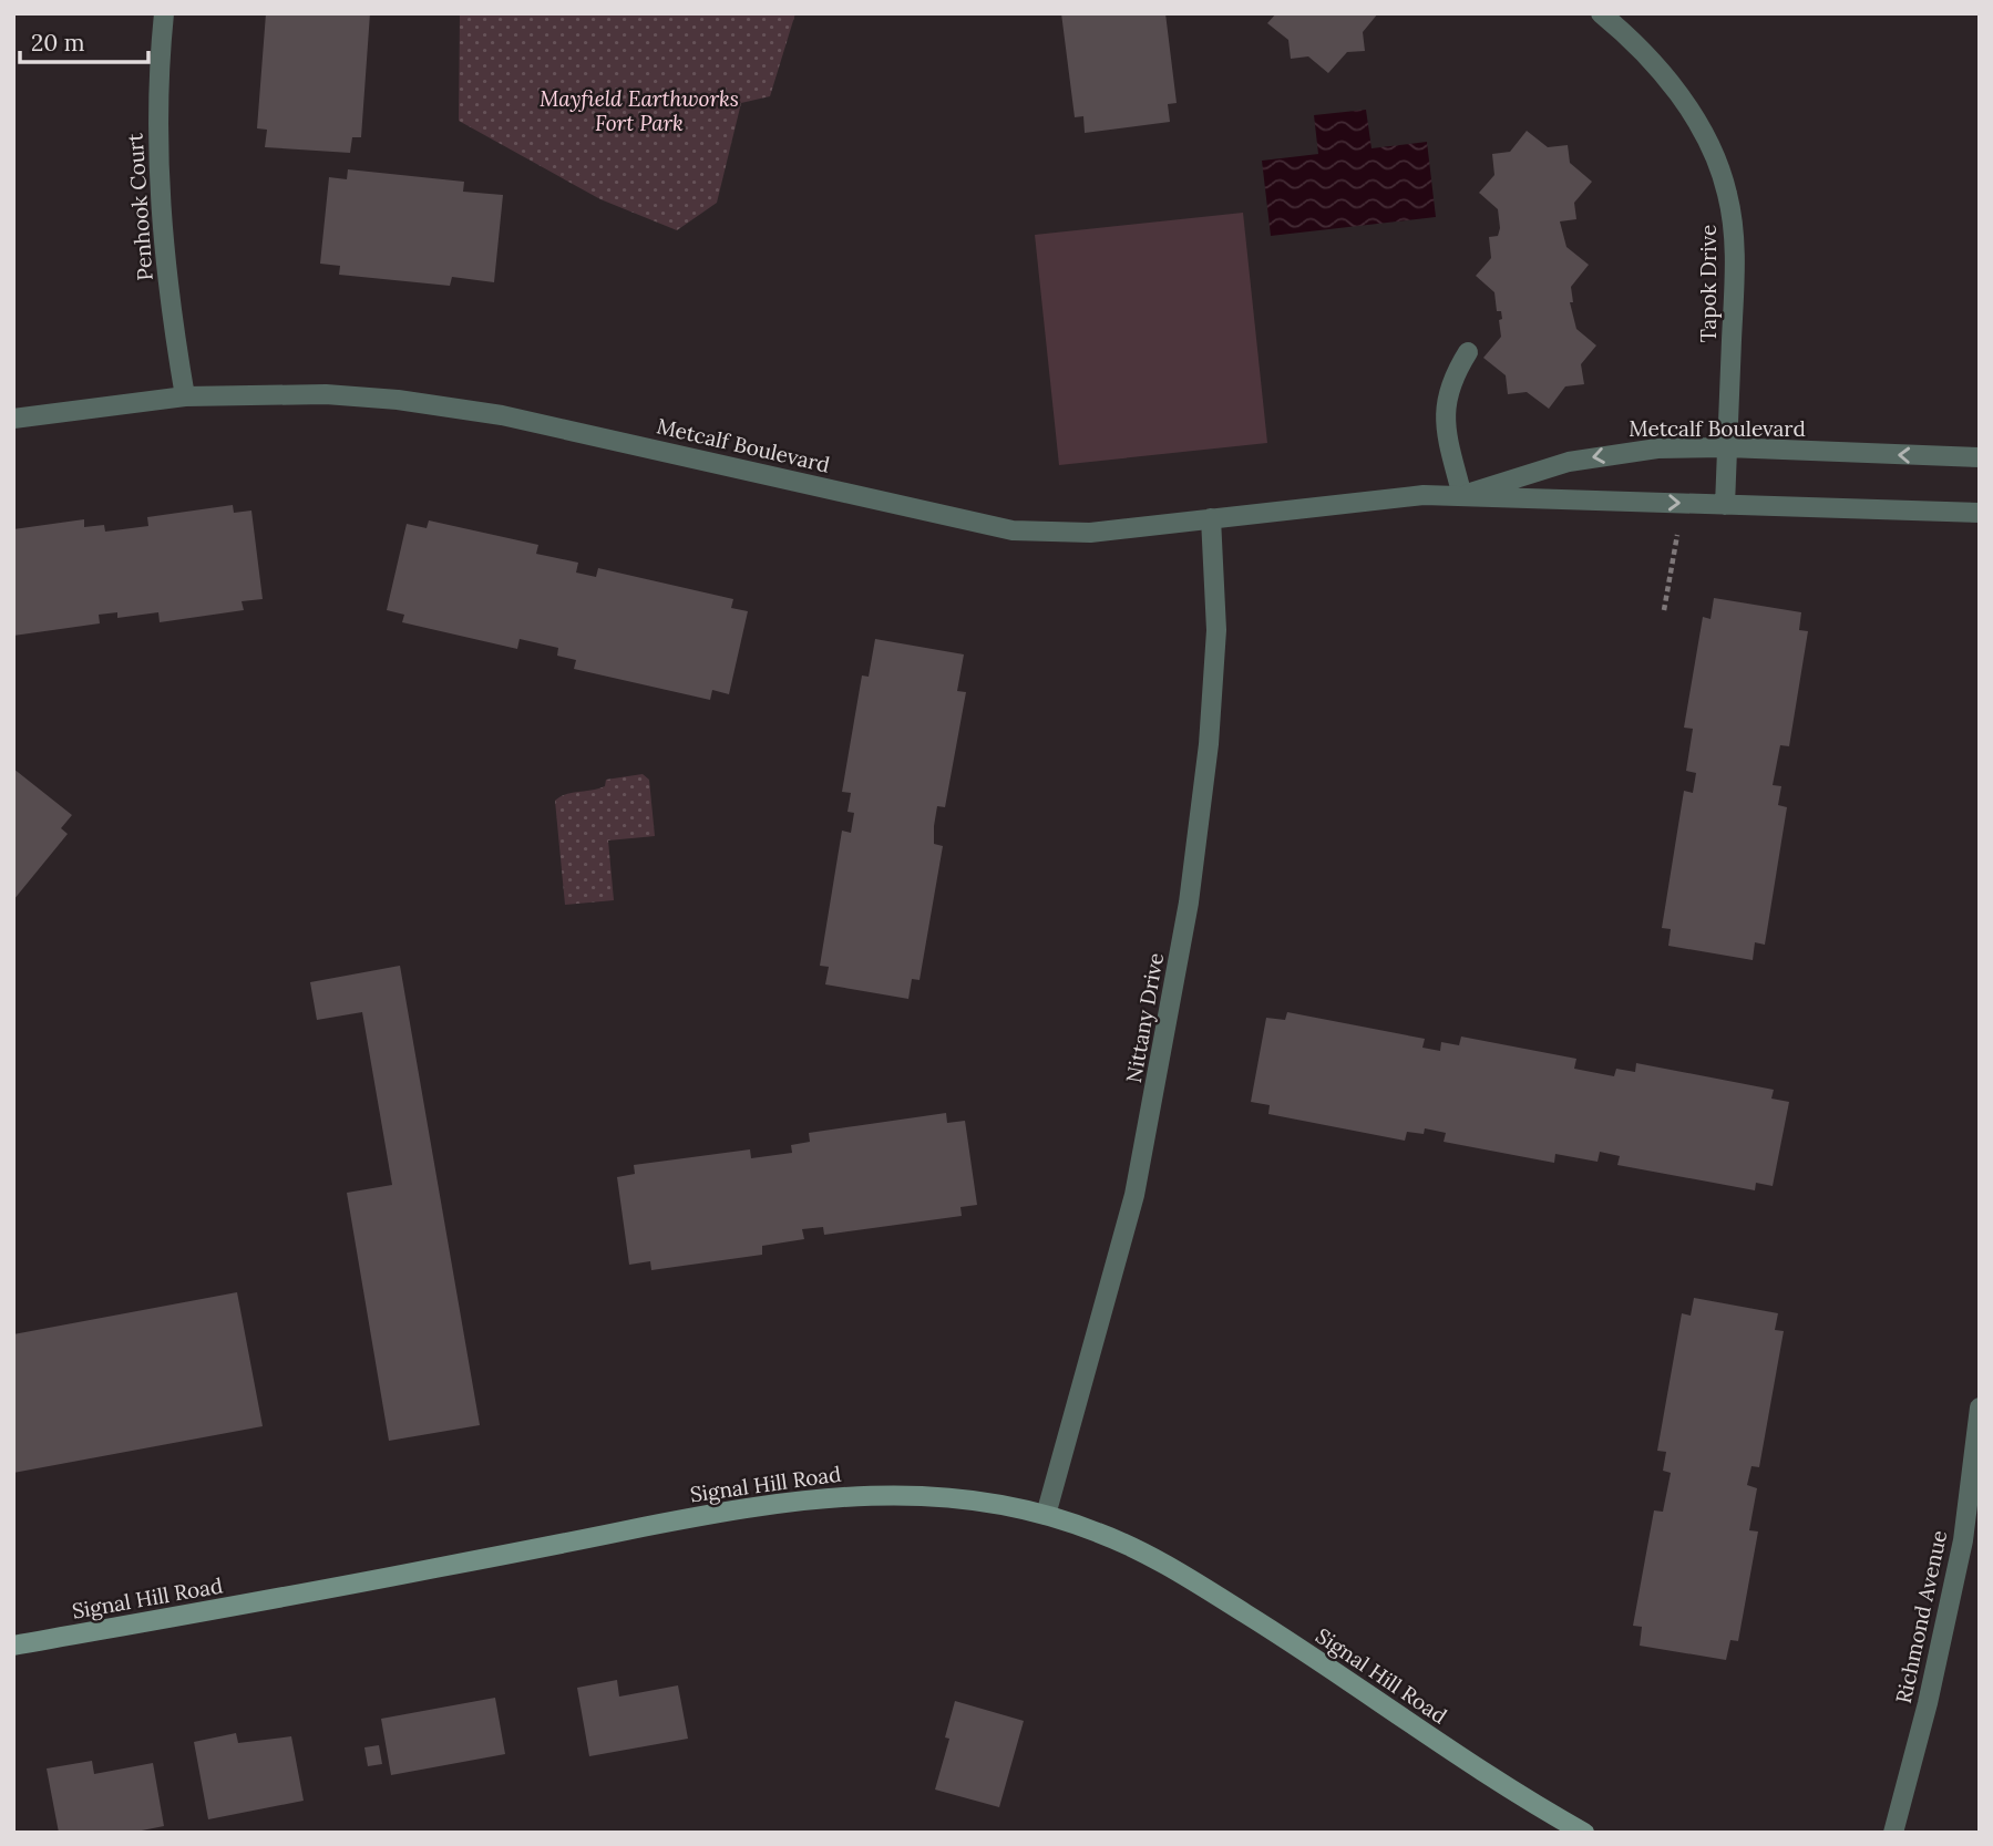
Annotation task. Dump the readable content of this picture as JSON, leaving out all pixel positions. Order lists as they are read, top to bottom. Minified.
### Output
{"streets":{"main road":["Signal Hill Road"],"street":["Penhook Court","Tapok Drive","Metcalf Boulevard","Nittany Drive","Richmond Avenue"]},"crossings":[["Penhook Court","Metcalf Boulevard"],["Tapok Drive","Metcalf Boulevard"],["Metcalf Boulevard","Nittany Drive"],["Nittany Drive","Signal Hill Road"]],"parks":["Mayfield Earthworks Fort Park"],"scale_bar":"20 m"}
